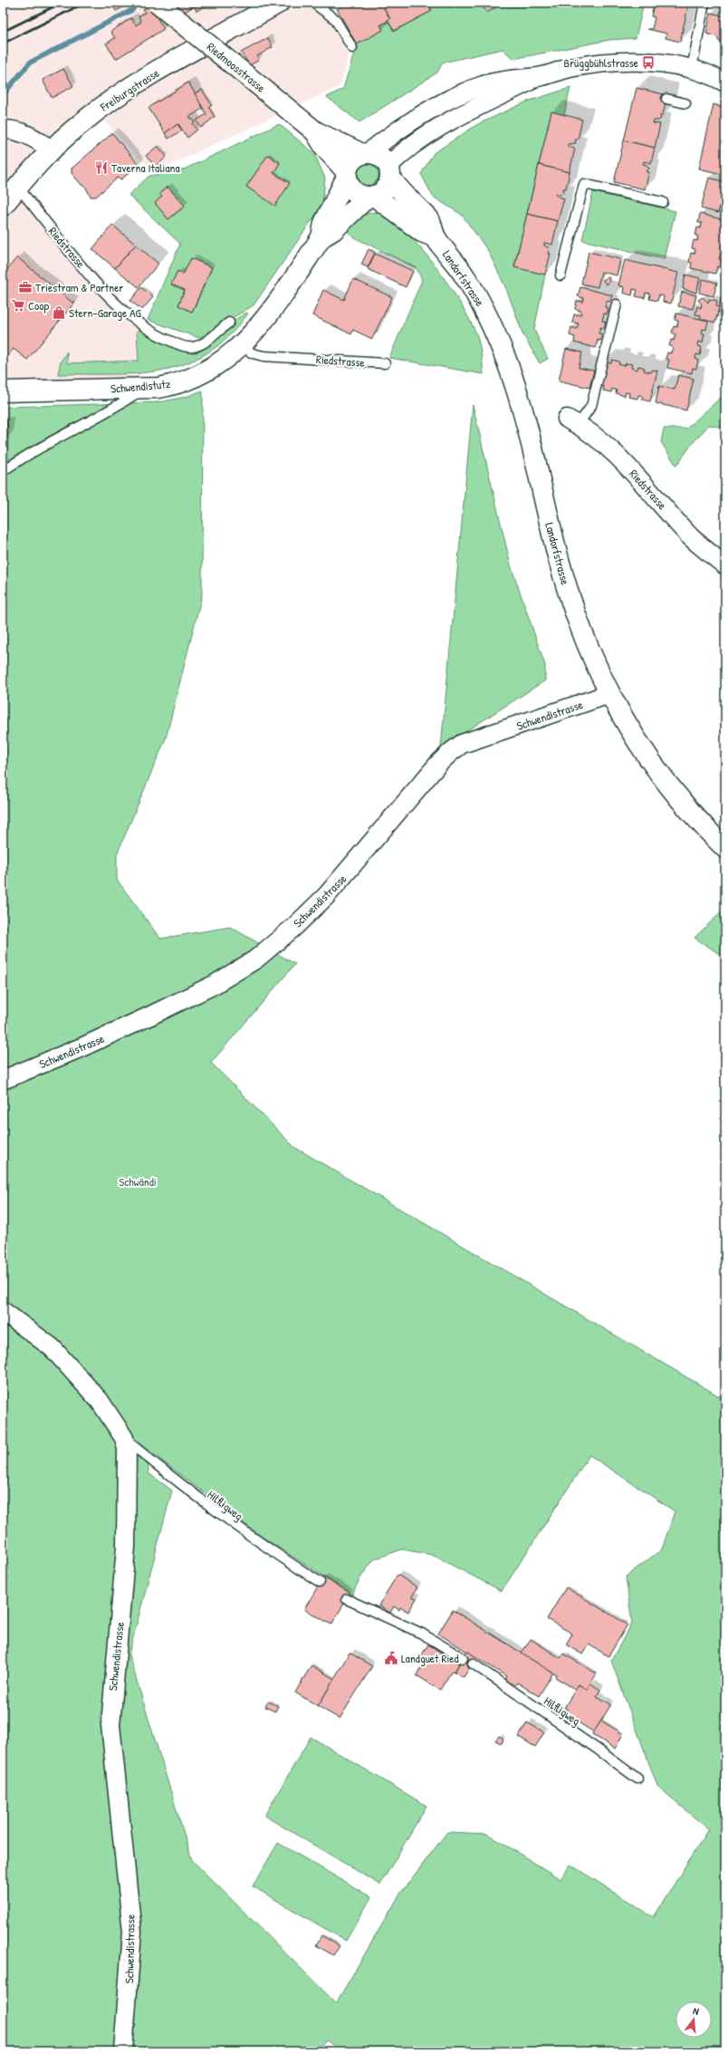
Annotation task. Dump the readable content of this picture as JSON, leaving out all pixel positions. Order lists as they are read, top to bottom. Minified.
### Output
{"streets":{"main road":["Riedmoosstrasse","Freiburgstrasse","Landorfstrasse","Schwendistutz"],"street":["Riedstrasse","Schwendistrasse"],"lane":["Hilfligweg"]},"crossings":[["Riedmoosstrasse","Landorfstrasse"],["Riedmoosstrasse","Schwendistutz"],["Freiburgstrasse","Riedstrasse"],["Riedstrasse","Schwendistutz"],["Landorfstrasse","Schwendistutz"],["Landorfstrasse","Schwendistrasse"],["Schwendistrasse","Hilfligweg"]],"parks":["Schwändi"],"places":{"bus stop":["Brüggbühlstrasse"],"restaurant":["Taverna Italiana"],"office":["Triestram & Partner"],"supermarket":["Coop"],"shop":["Stern-Garage AG"],"public building":["Landguet Ried"]},"north":"top"}
